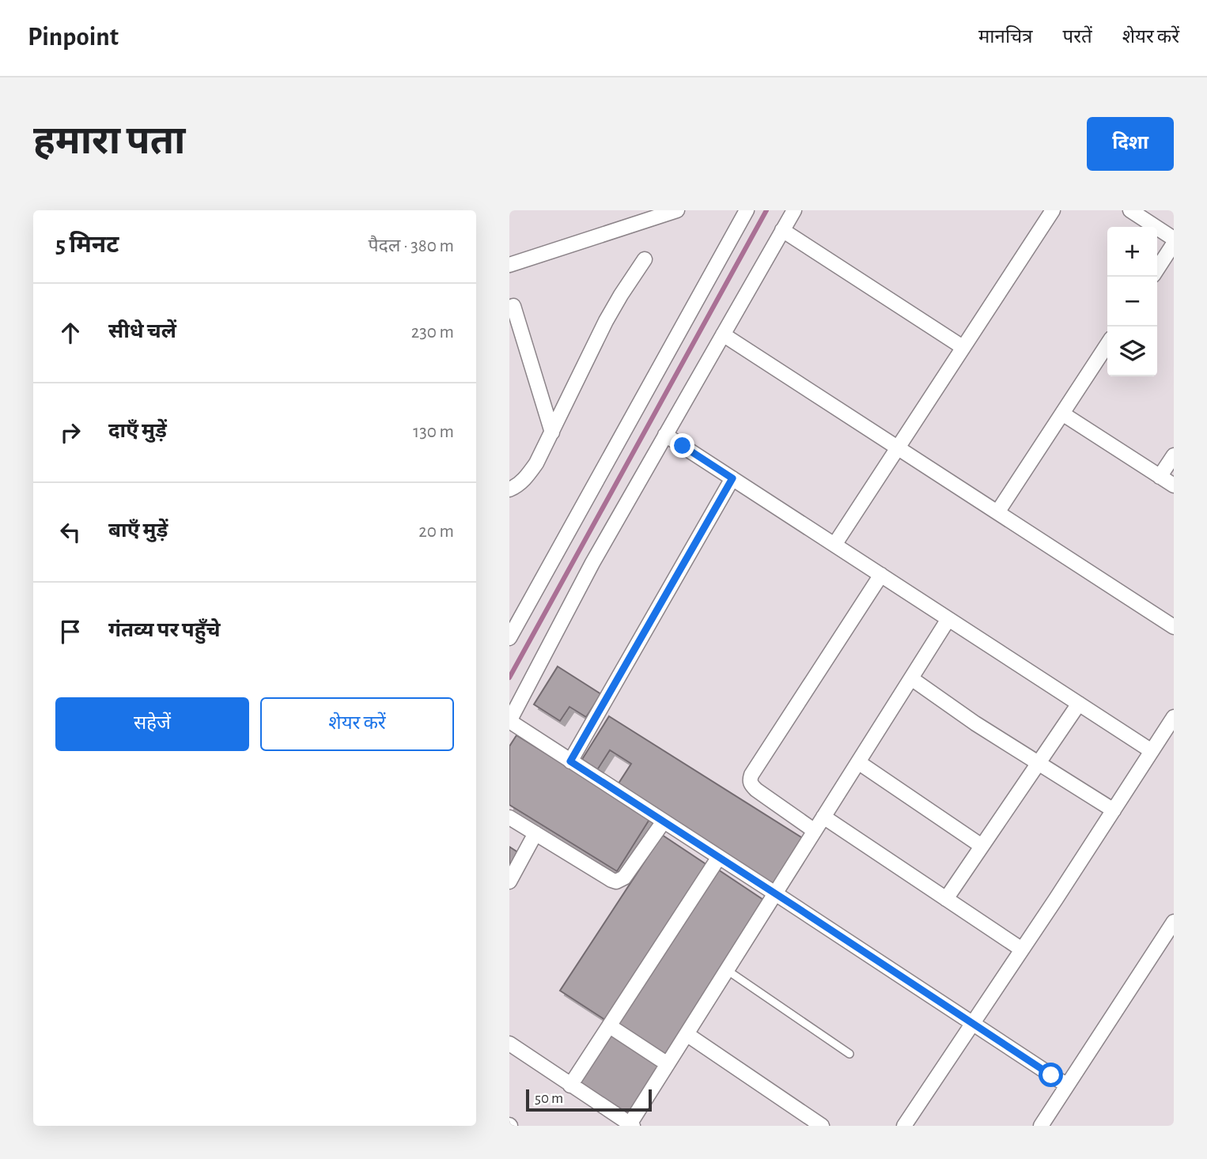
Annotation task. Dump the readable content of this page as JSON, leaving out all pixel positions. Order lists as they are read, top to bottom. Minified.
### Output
{"scale_bar":"50 m","page":{"header":"Pinpoint","nav":["मानचित्र","परतें","शेयर करें"],"buttons":["दिशा",["सहेजें","शेयर करें"]],"title":"हमारा पता","heading":["5 मिनट","पैदल · 380 m"],"map_buttons":["+","−"],"list":[["सीधे चलें","230 m"],["दाएँ मुड़ें","130 m"],["बाएँ मुड़ें","20 m"],"गंतव्य पर पहुँचे"],"scale":"50 m"}}
